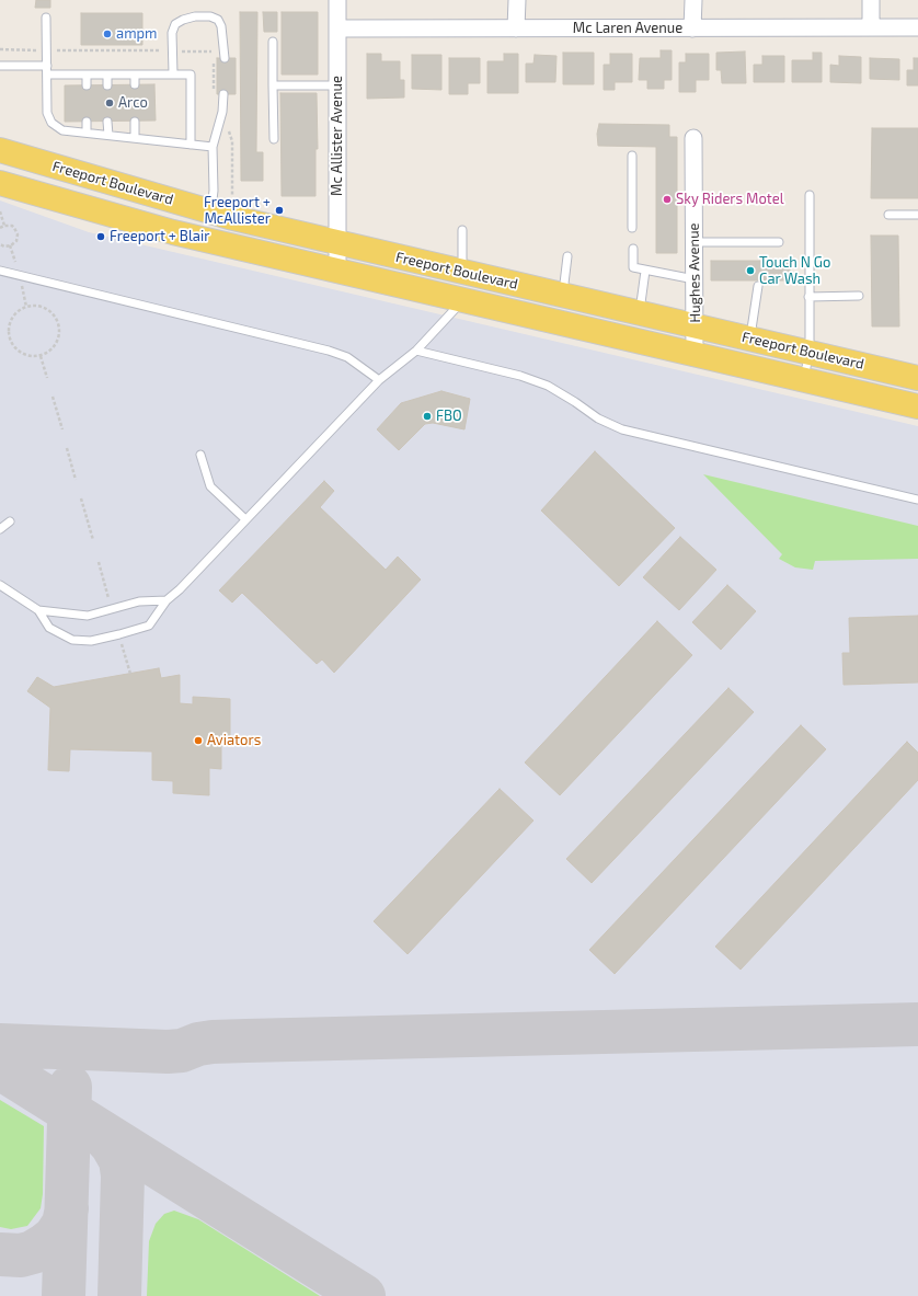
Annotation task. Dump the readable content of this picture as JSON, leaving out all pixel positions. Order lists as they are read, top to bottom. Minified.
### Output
{"streets":{"main road":["Freeport Boulevard"],"street":["Mc Laren Avenue","Mc Allister Avenue","Hughes Avenue"]},"crossings":[["Mc Laren Avenue","Mc Allister Avenue"],["Mc Allister Avenue","Freeport Boulevard"],["Freeport Boulevard","Hughes Avenue"]],"places":["ampm","Arco","Sky Riders Motel","Freeport + McAllister","Freeport + Blair","Touch N Go Car Wash","FBO","Aviators"]}
